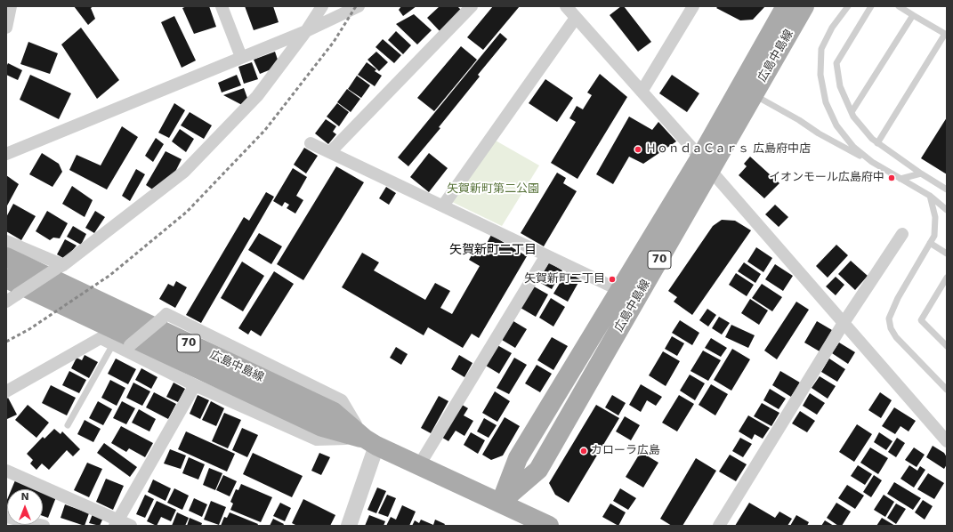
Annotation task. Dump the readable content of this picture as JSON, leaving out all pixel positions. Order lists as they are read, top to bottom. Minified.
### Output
{"streets":{"main road":["広島中島線","70"]},"districts":["矢賀新町二丁目"],"parks":["矢賀新町第二公園"],"places":["ＨｏｎｄａＣａｒｓ 広島府中店","イオンモール広島府中","矢賀新町二丁目","カローラ広島"],"north":"top"}
